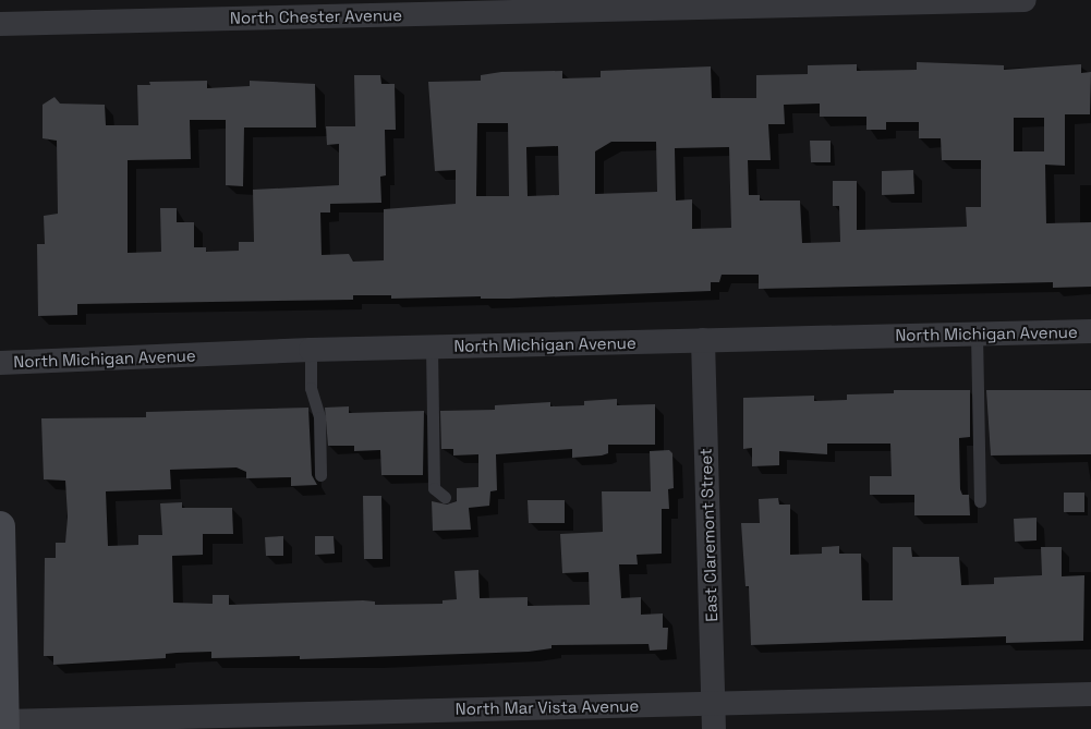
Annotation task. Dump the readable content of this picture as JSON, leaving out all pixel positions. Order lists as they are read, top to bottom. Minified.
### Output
{"streets":{"street":["North Chester Avenue","North Michigan Avenue","East Claremont Street","North Mar Vista Avenue"]},"crossings":[["North Michigan Avenue","East Claremont Street"],["East Claremont Street","North Mar Vista Avenue"]]}
